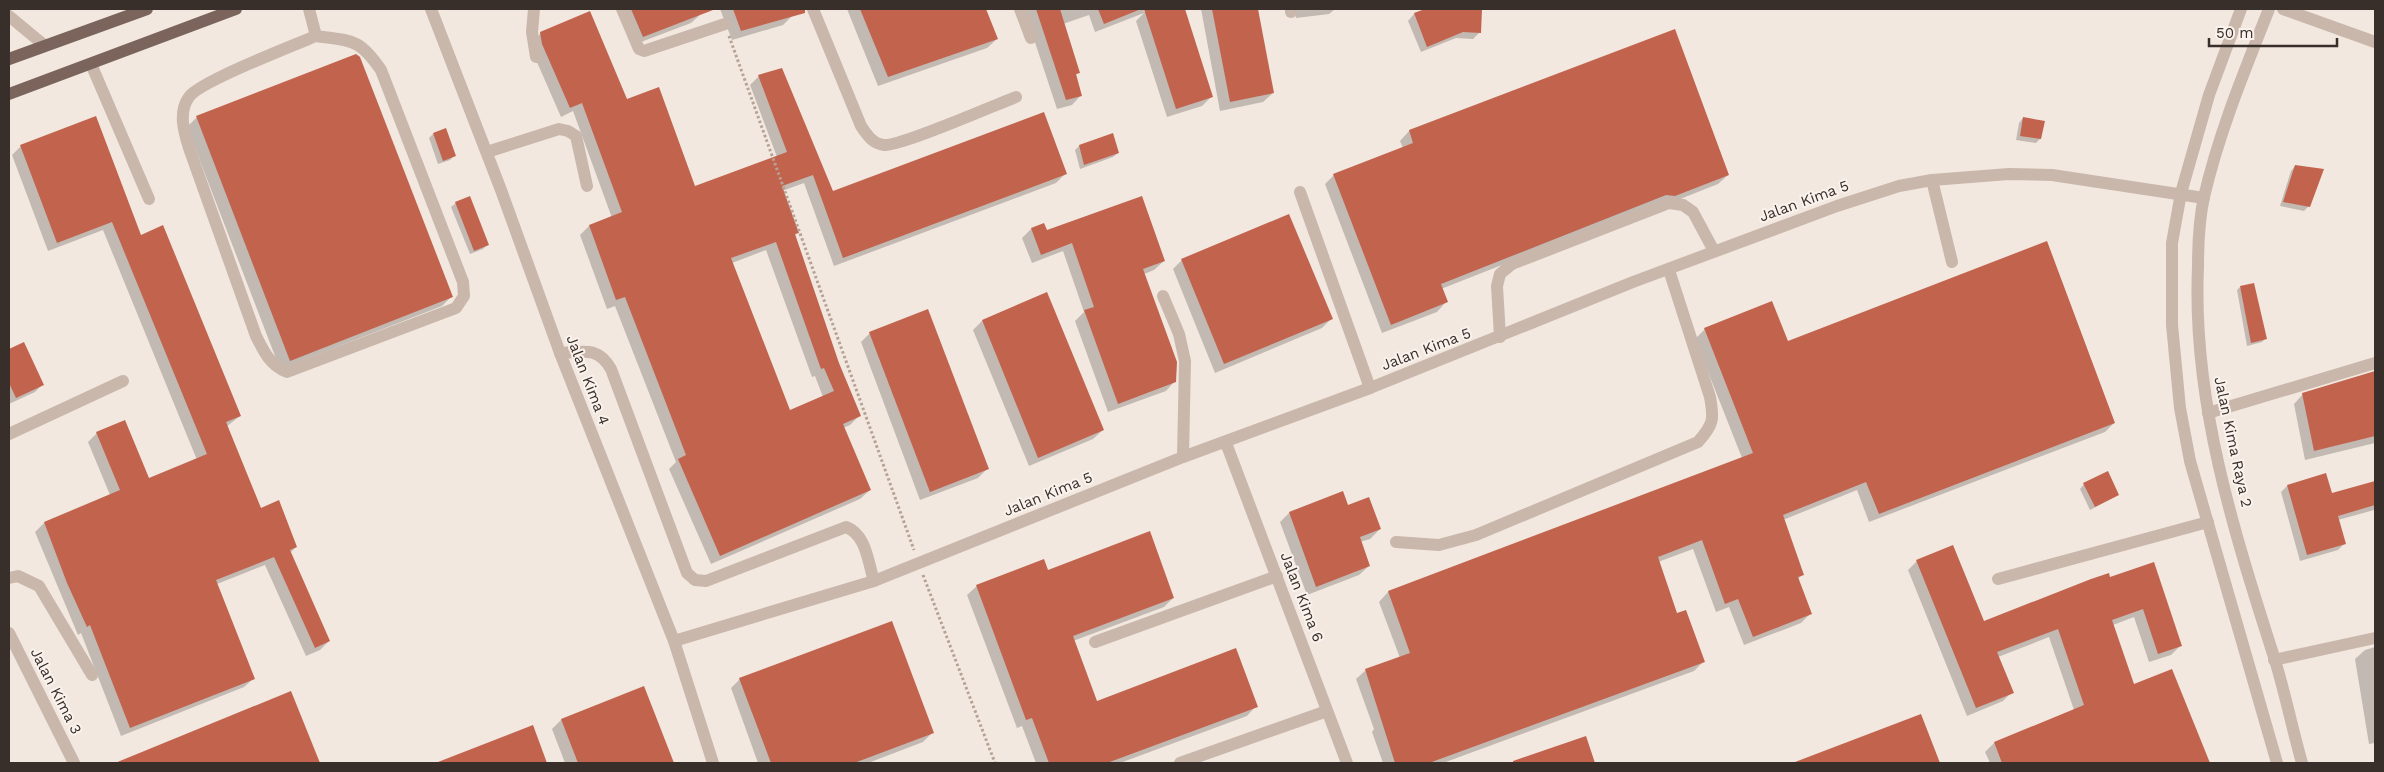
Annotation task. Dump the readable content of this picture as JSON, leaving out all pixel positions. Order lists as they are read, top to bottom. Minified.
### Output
{"streets":{"street":["Jalan Kima 5","Jalan Kima 4","Jalan Kima Raya 2","Jalan Kima 6","Jalan Kima 3"]},"crossings":[["Jalan Kima 5","Jalan Kima 4"],["Jalan Kima 5","Jalan Kima Raya 2"],["Jalan Kima 5","Jalan Kima 6"]],"scale_bar":"50 m"}
